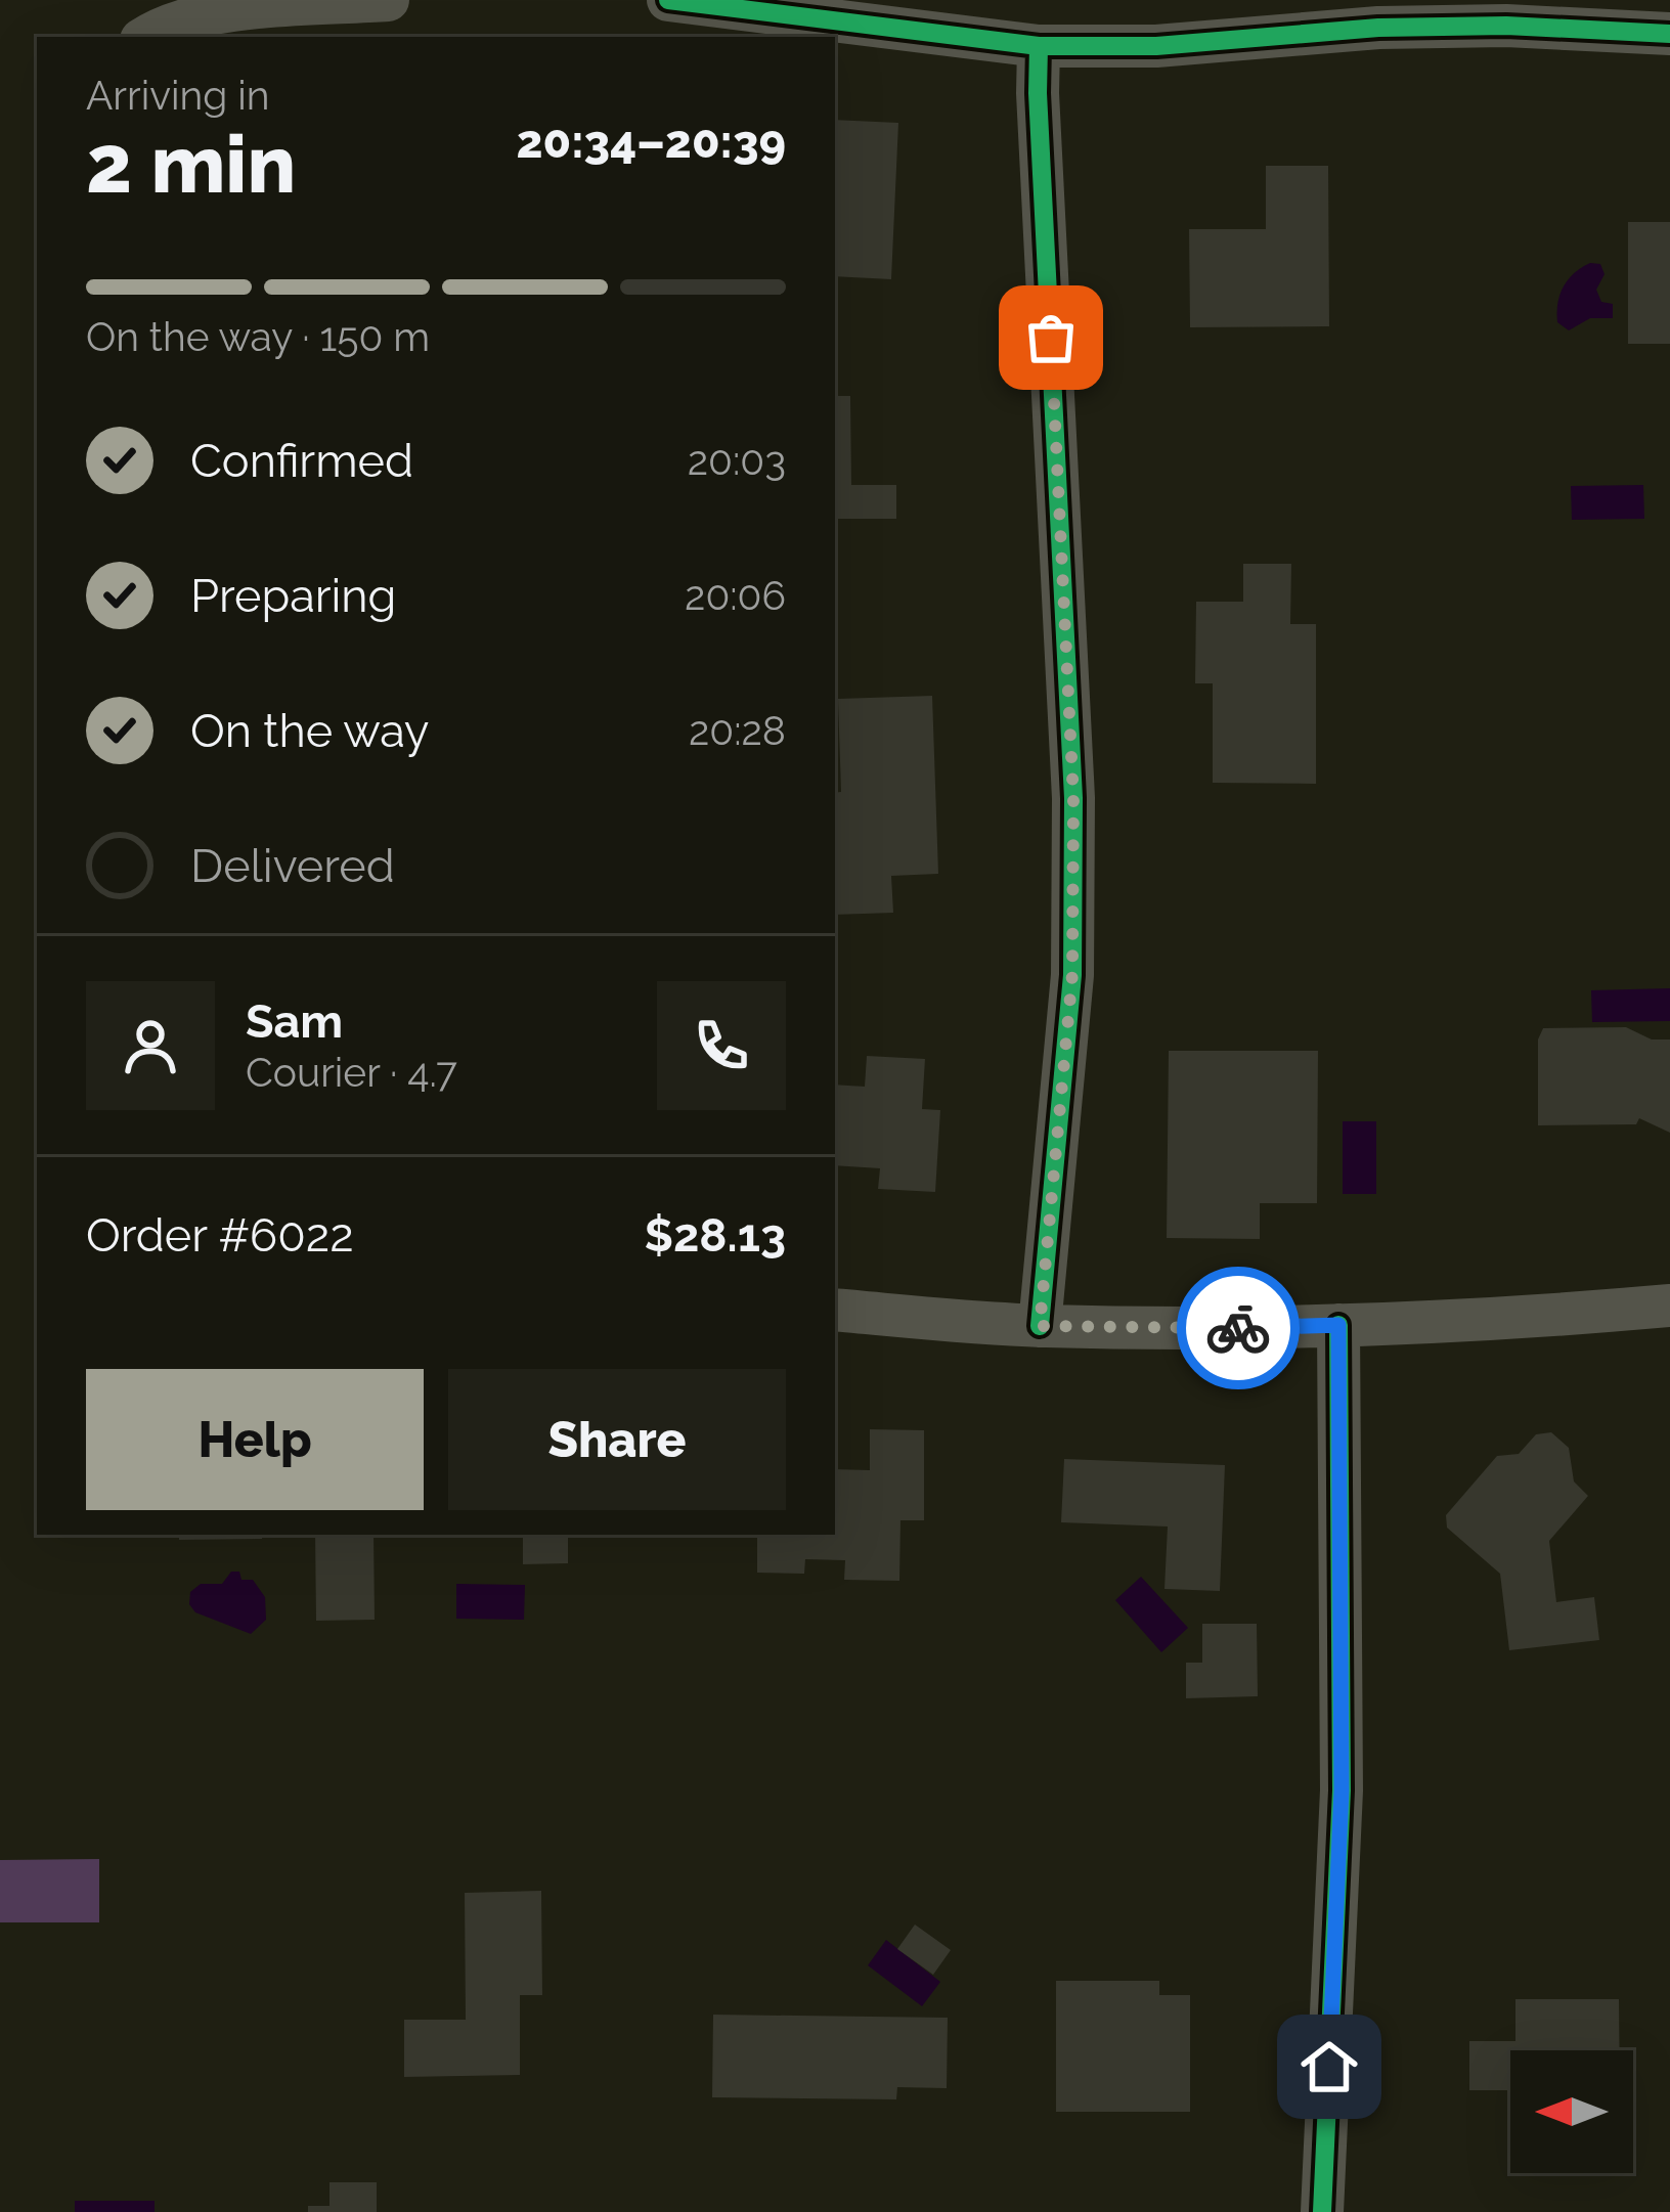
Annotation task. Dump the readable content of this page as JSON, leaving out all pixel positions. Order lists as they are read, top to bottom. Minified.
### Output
{"north":"left","page":{"heading":["2 min","Arriving in","20:34–20:39"],"panel":["Sam","Courier · 4.7","Order #6022","$28.13"],"bar":"On the way · 150 m","list":[["Confirmed","20:03"],["Preparing","20:06"],["On the way","20:28"],"Delivered"],"buttons":["Help","Share"]}}
